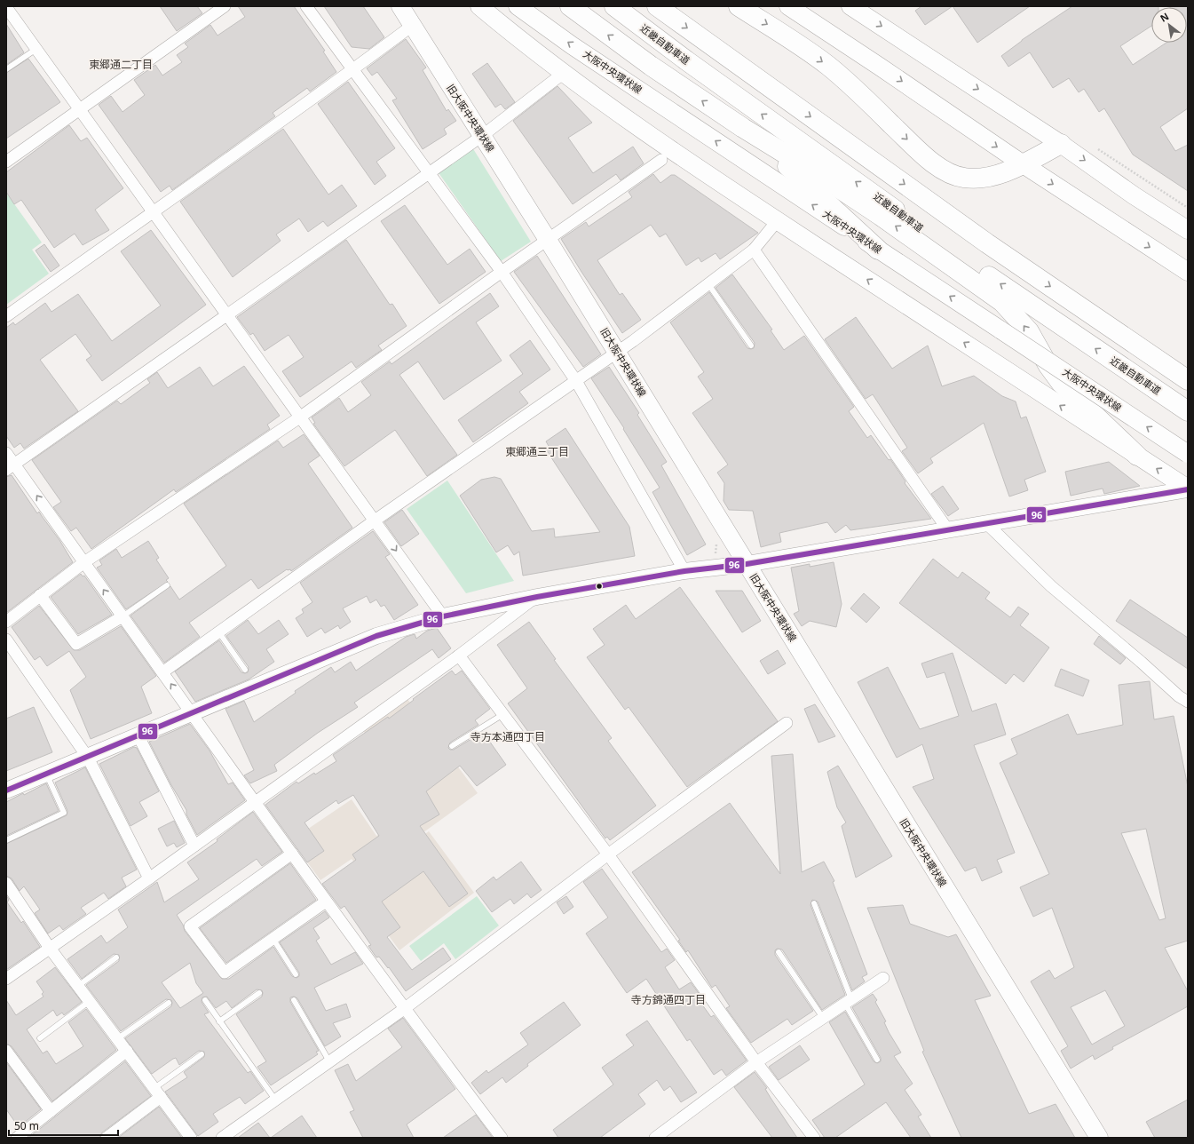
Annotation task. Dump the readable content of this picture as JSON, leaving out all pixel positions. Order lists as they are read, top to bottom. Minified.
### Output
{"streets":{"highway":["近畿自動車道"],"main road":["大阪中央環状線","旧大阪中央環状線"]},"districts":["東郷通二丁目","東郷通三丁目","寺方本通四丁目","寺方錦通四丁目"],"lines":["transit line 96"],"scale_bar":"50 m","north":"top left"}
